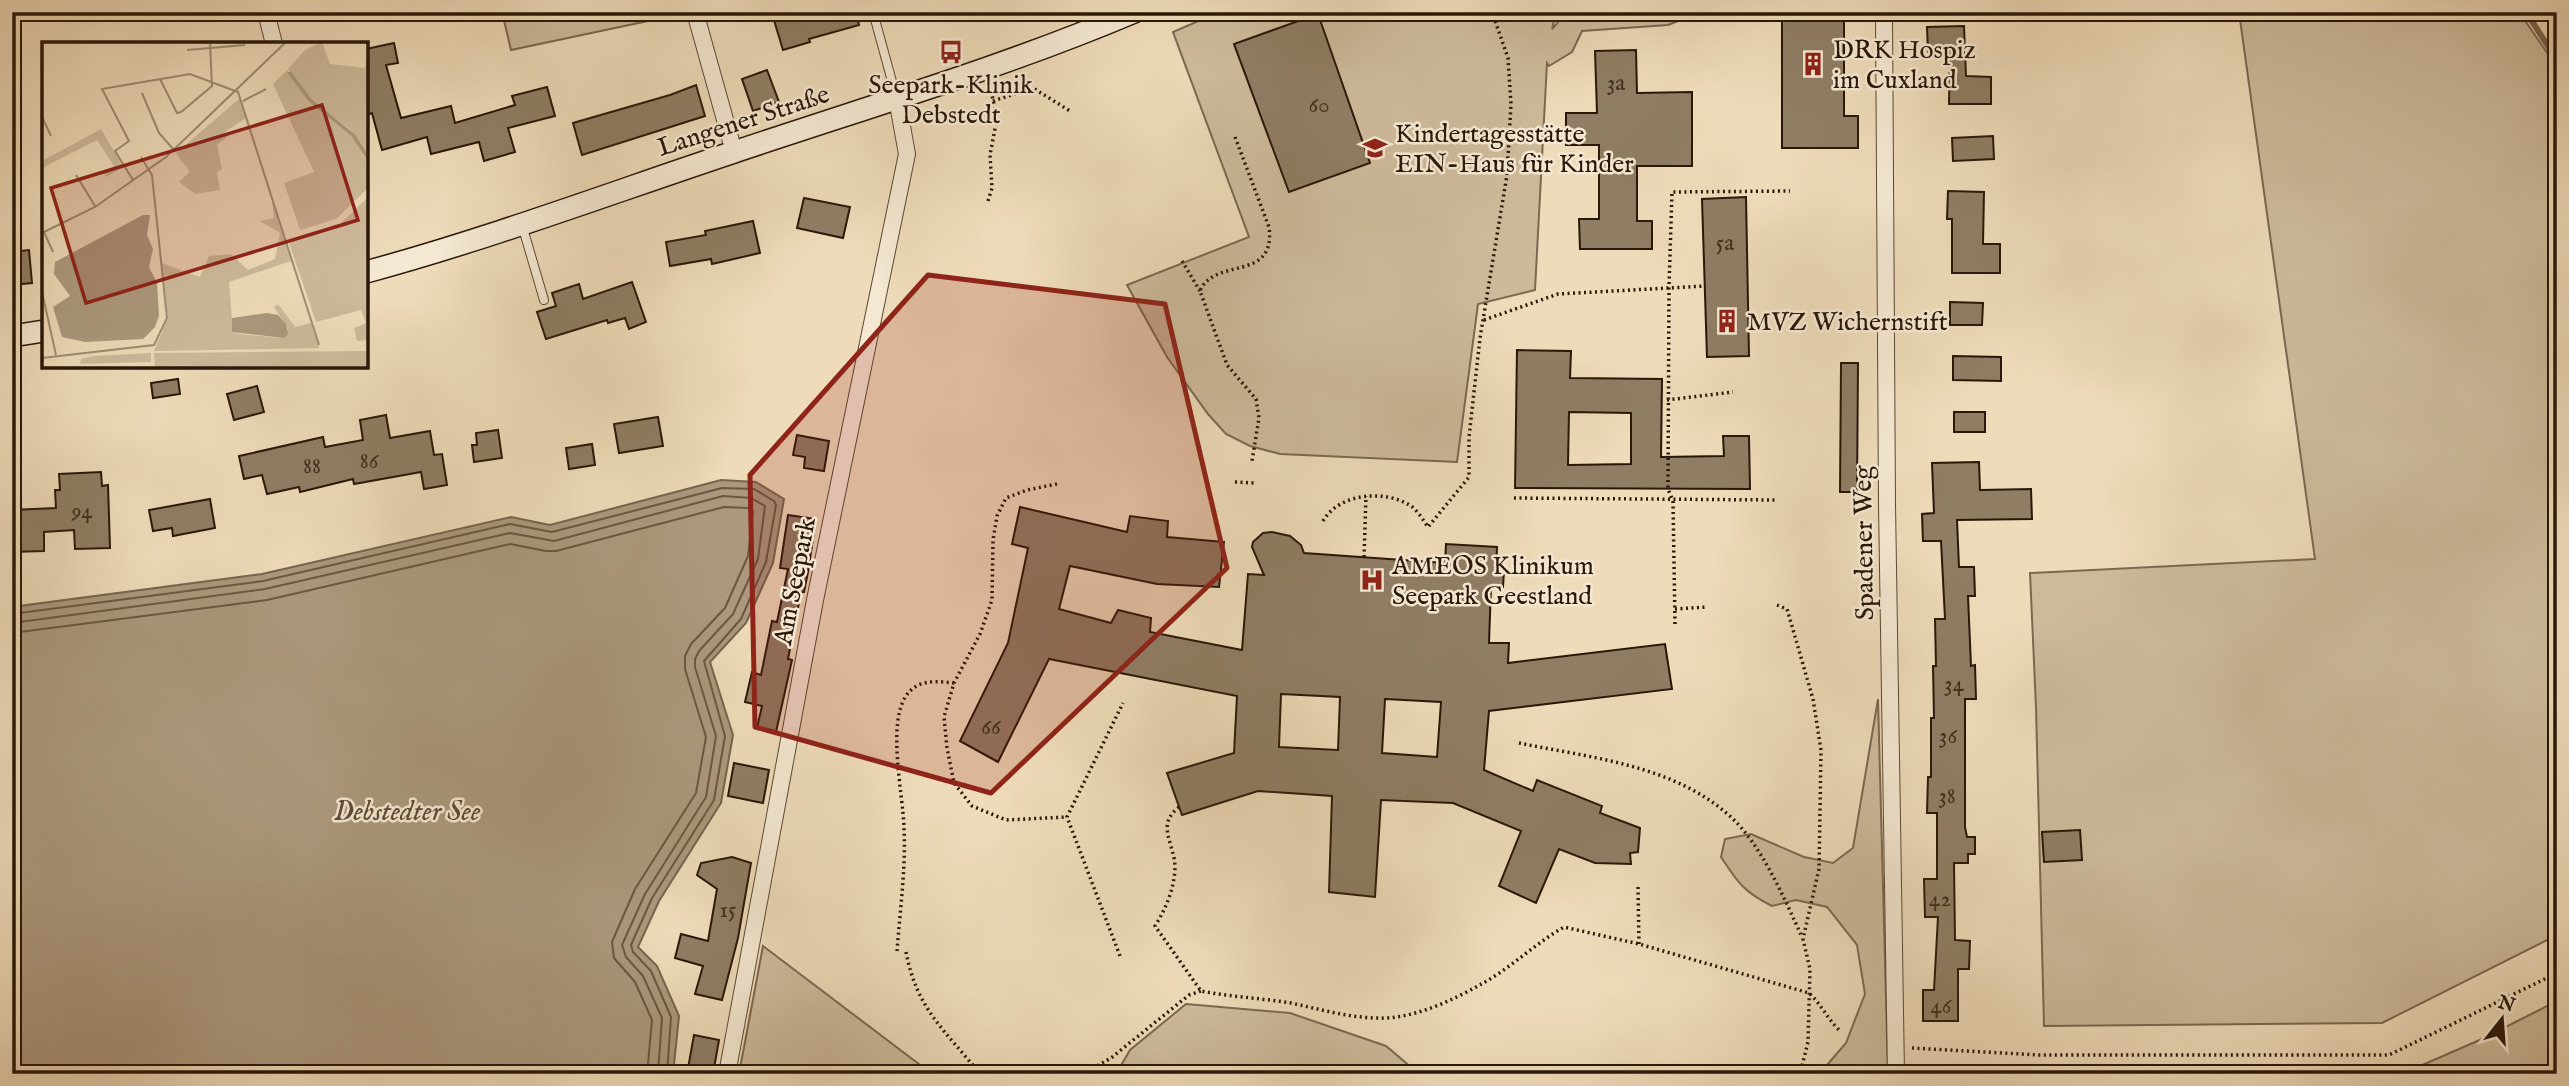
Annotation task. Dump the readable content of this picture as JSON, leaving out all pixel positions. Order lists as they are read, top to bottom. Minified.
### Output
{"streets":{"main road":["Langener Straße"],"street":["Spadener Weg","Am Seepark"]},"crossings":[["Langener Straße","Am Seepark"]],"water":["Debstedter See"],"places":{"bus stop":["Seepark-Klinik Debstedt"],"building":["DRK Hospiz im Cuxland","MVZ Wichernstift"],"school or university":["Kindertagesstätte EIN-Haus für Kinder"],"hospital":["AMEOS Klinikum Seepark Geestland"]},"house_numbers":["3a","60","5a","86","88","94","34","66","36","38","42","15","46"],"north":"top"}
